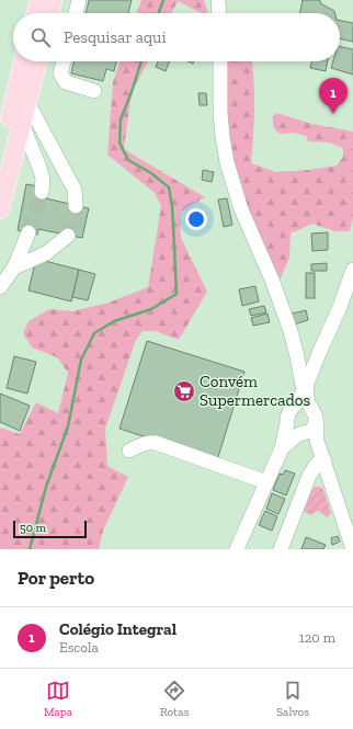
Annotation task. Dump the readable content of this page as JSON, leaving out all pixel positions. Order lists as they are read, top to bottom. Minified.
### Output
{"places":{"supermarket":["Convém Supermercados"]},"scale_bar":"50 m","page":{"search":"Pesquisar aqui","pins":"1","scale":"50 m","heading":"Por perto","list":[{"mark":"1","name":"Colégio Integral","note":"Escola","value":"120 m"}],"nav":["Mapa","Rotas","Salvos"]}}
